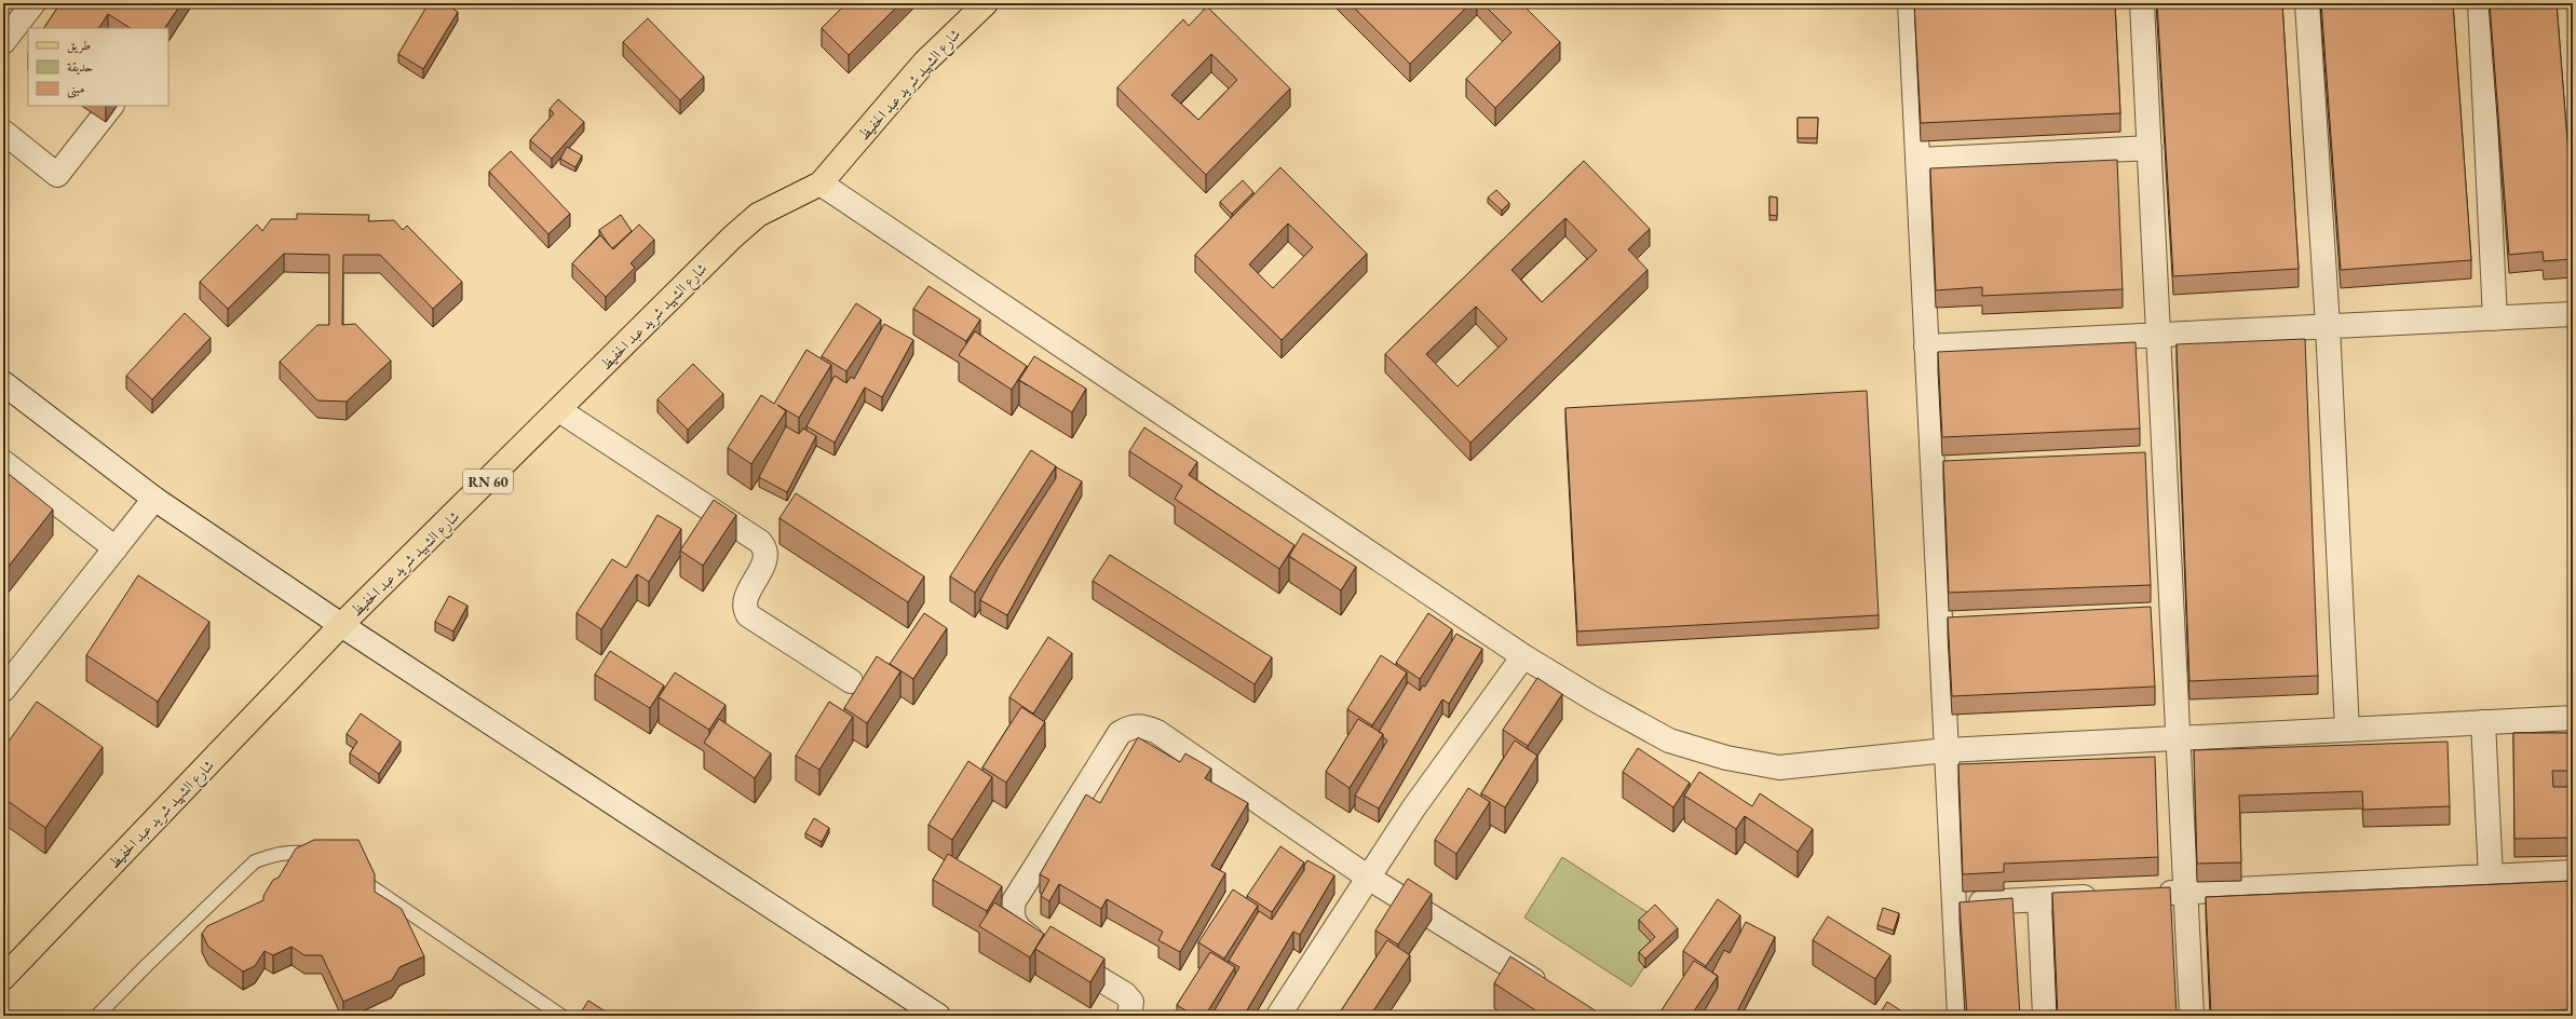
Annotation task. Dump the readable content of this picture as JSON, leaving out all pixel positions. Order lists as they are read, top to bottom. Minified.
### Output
{"streets":{"main road":["شارع الشهيد شريد عبد الحفيظ","RN 60"]},"legend":["طريق","حديقة","مبنى"]}
